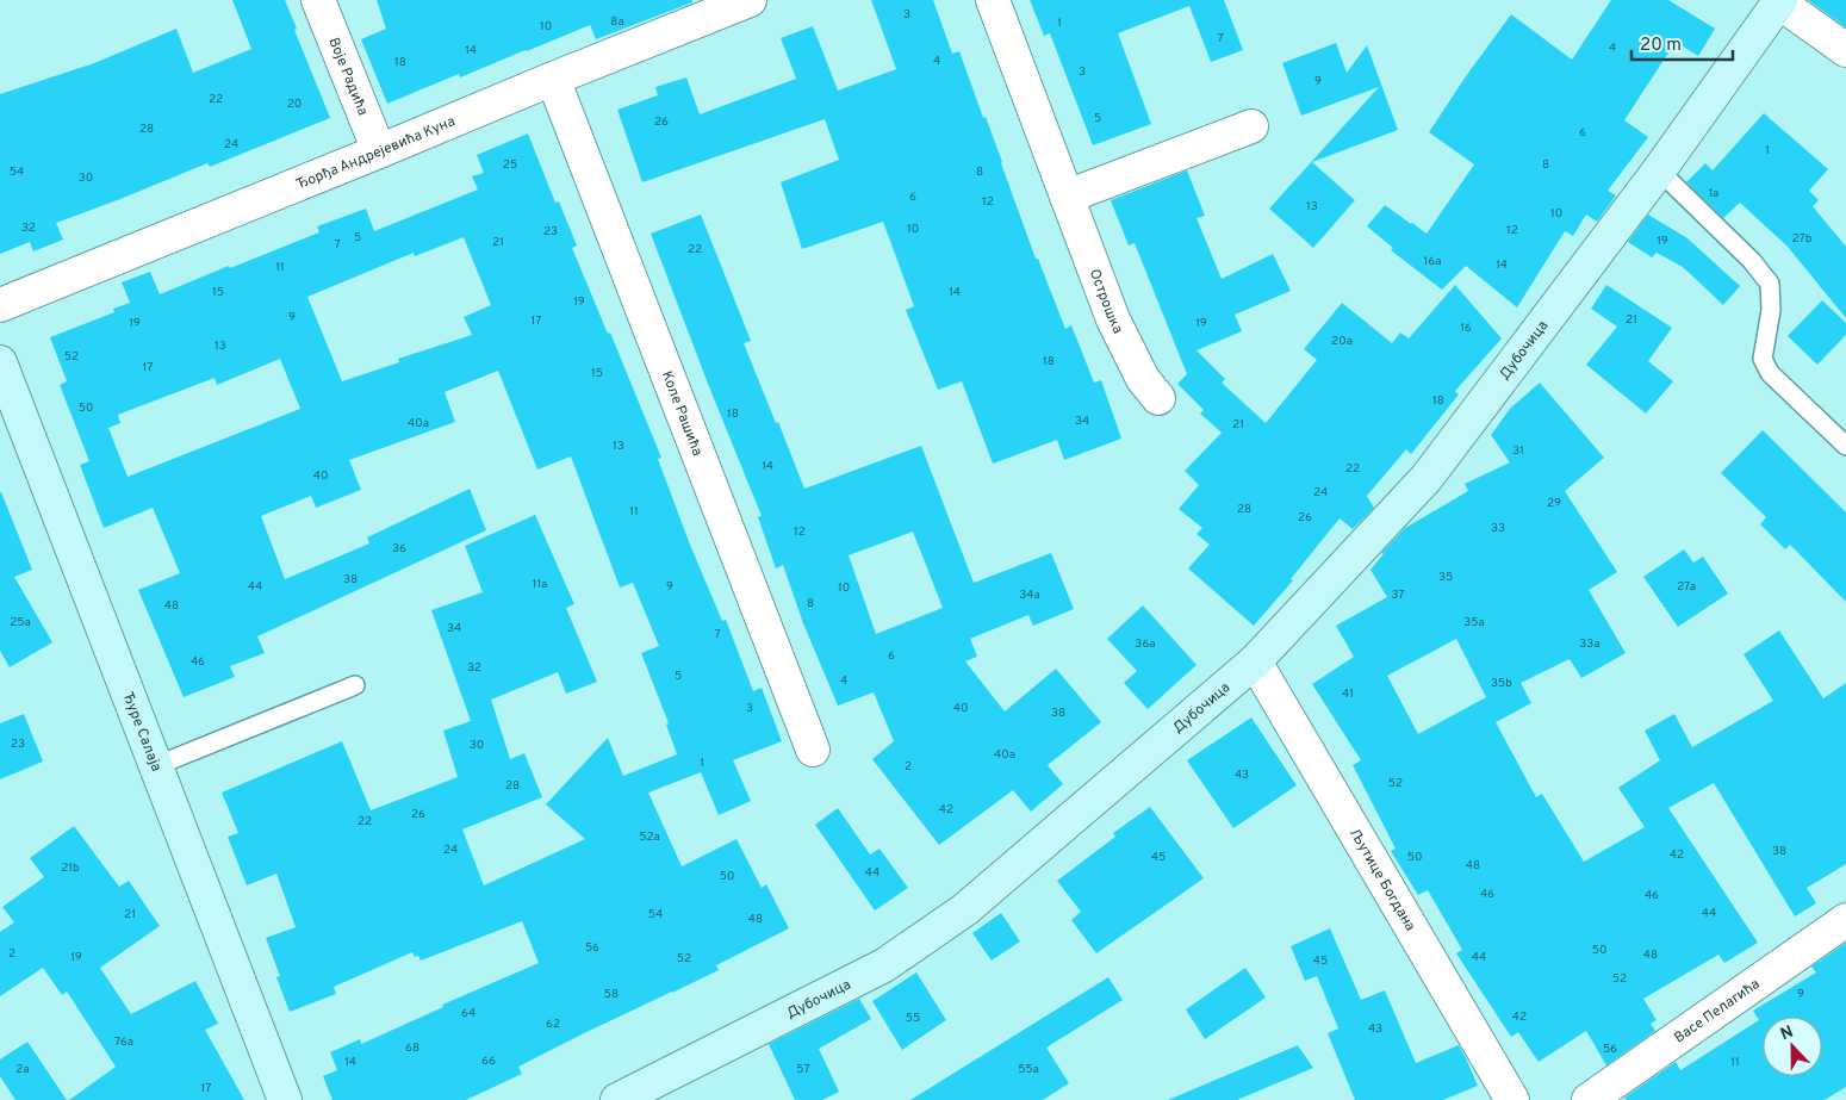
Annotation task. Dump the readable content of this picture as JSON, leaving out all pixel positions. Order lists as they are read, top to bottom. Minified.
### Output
{"streets":{"street":["Воје Радића","Ђорђа Андрејевића Куна","Острошка","Дубочица","Коле Рашића","Ђуре Салаја","Љутице Богдана","Васе Пелагића"]},"crossings":[["Воје Радића","Ђорђа Андрејевића Куна"],["Ђорђа Андрејевића Куна","Коле Рашића"],["Дубочица","Љутице Богдана"]],"house_numbers":["3","8a","1","10","7","4","14","4","18","3","9","22","20","5","26","28","6","24","1","25","8","54","8","30","1a","6","12","13","10","32","10","12","23","5","27b","19","21","7","22","16a","14","11","15","14","19","9","21","17","19","19","16","20a","13","52","18","17","15","18","50","18","34","40a","21","13","31","14","22","40","24","29","28","11","26","33","12","36","35","38","11a","44","9","27a","10","34a","37","8","48","25a","35a","34","7","36a","33a","6","46","32","5","4","35b","41","3","40","38","23","30","40a","1","2","43","52","28","42","26","22","52a","24","38","42","45","50","48","21b","44","50","46","46","44","21","54","48","56","50","2","48","19","44","52","45","52","58","9","64","42","55","62","43","76a","68","56","66","14","11","2a","57","55a","17"],"scale_bar":"20 m","north":"top"}
